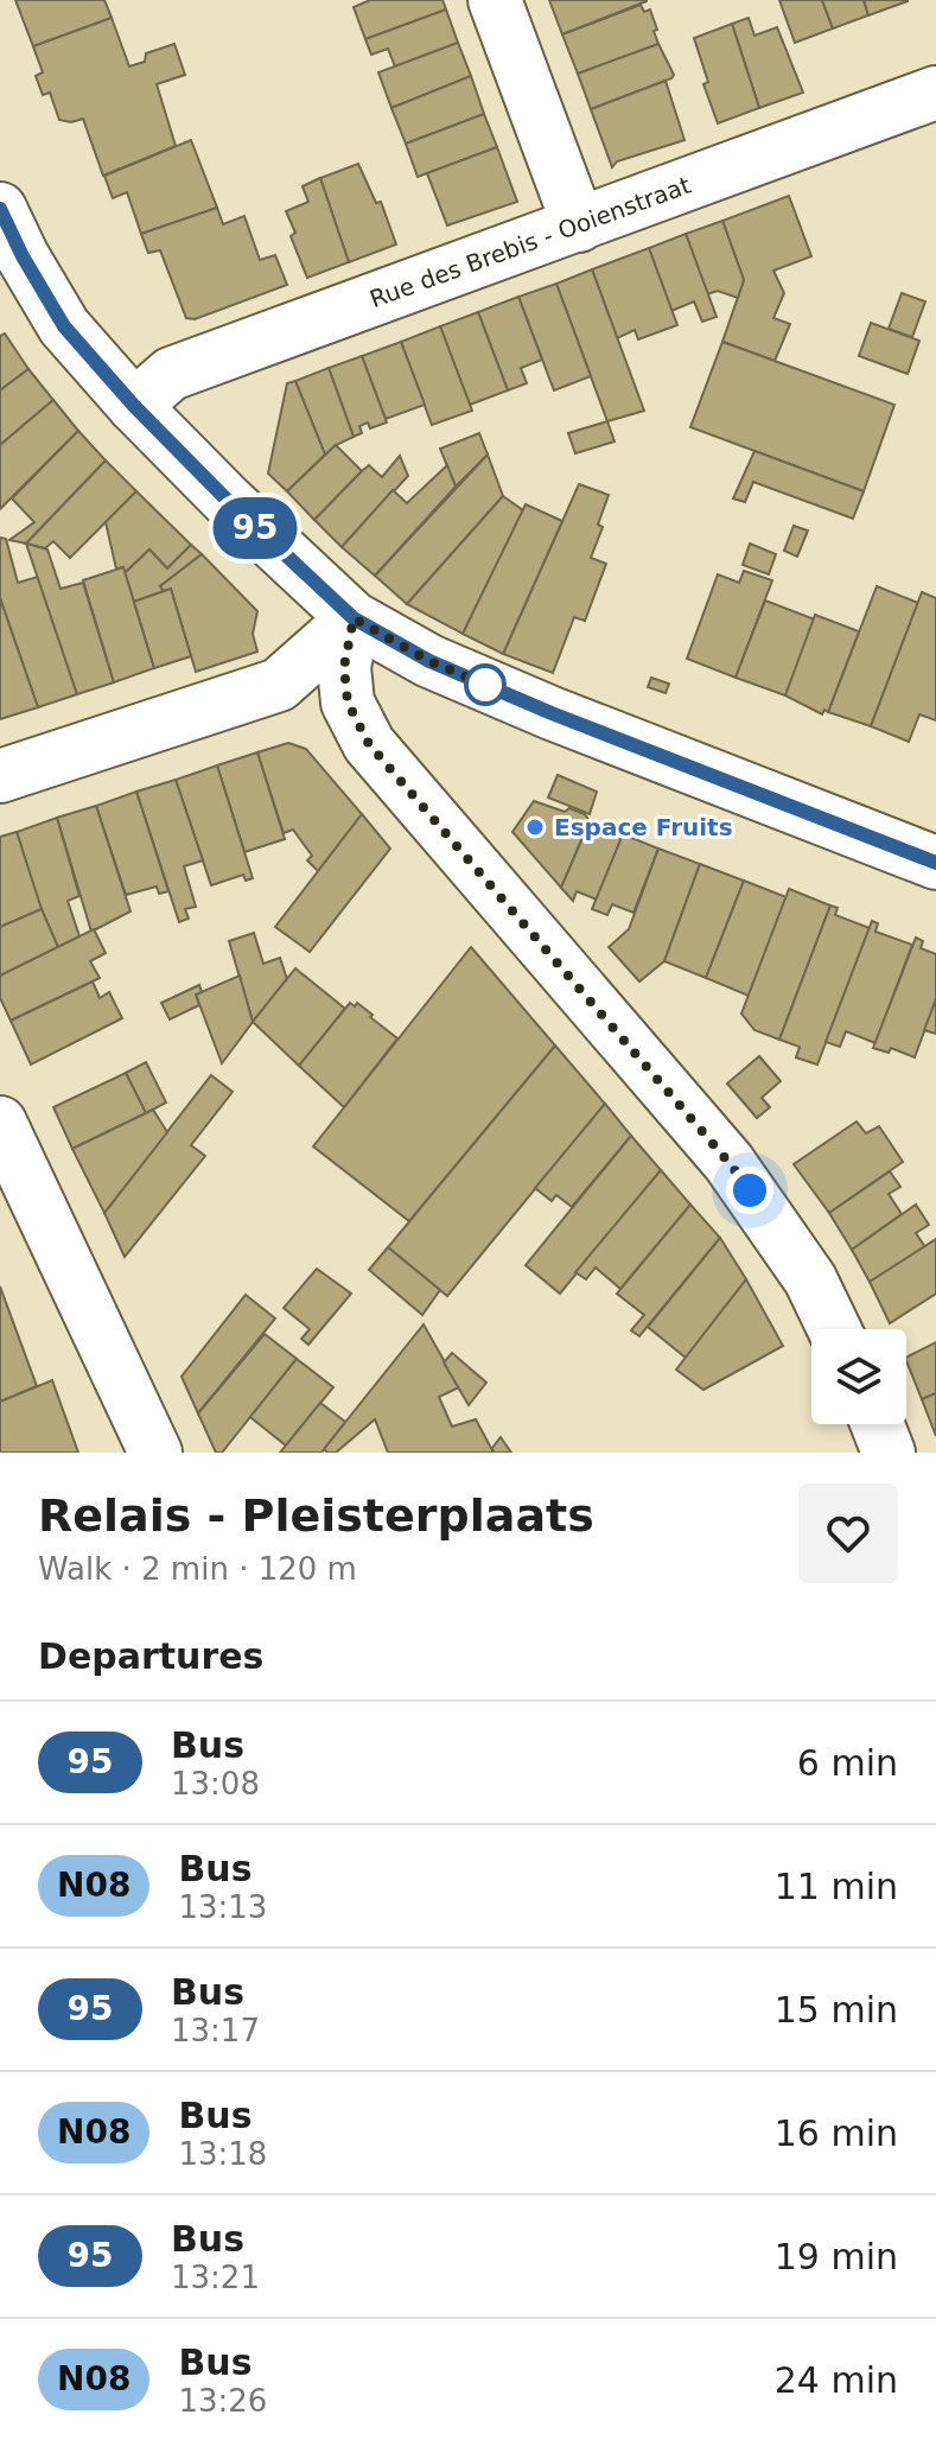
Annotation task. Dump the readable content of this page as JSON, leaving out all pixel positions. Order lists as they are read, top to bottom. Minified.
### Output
{"streets":{"street":["Rue des Brebis - Ooienstraat"]},"places":["Espace Fruits"],"lines":["bus line 95"],"page":{"on_map":"95","heading":[["Relais - Pleisterplaats","Walk · 2 min · 120 m"],"Departures"],"list":[{"mark":"95","name":"Bus","note":"13:08","value":"6 min"},{"mark":"N08","name":"Bus","note":"13:13","value":"11 min"},{"mark":"95","name":"Bus","note":"13:17","value":"15 min"},{"mark":"N08","name":"Bus","note":"13:18","value":"16 min"},{"mark":"95","name":"Bus","note":"13:21","value":"19 min"},{"mark":"N08","name":"Bus","note":"13:26","value":"24 min"}]}}
